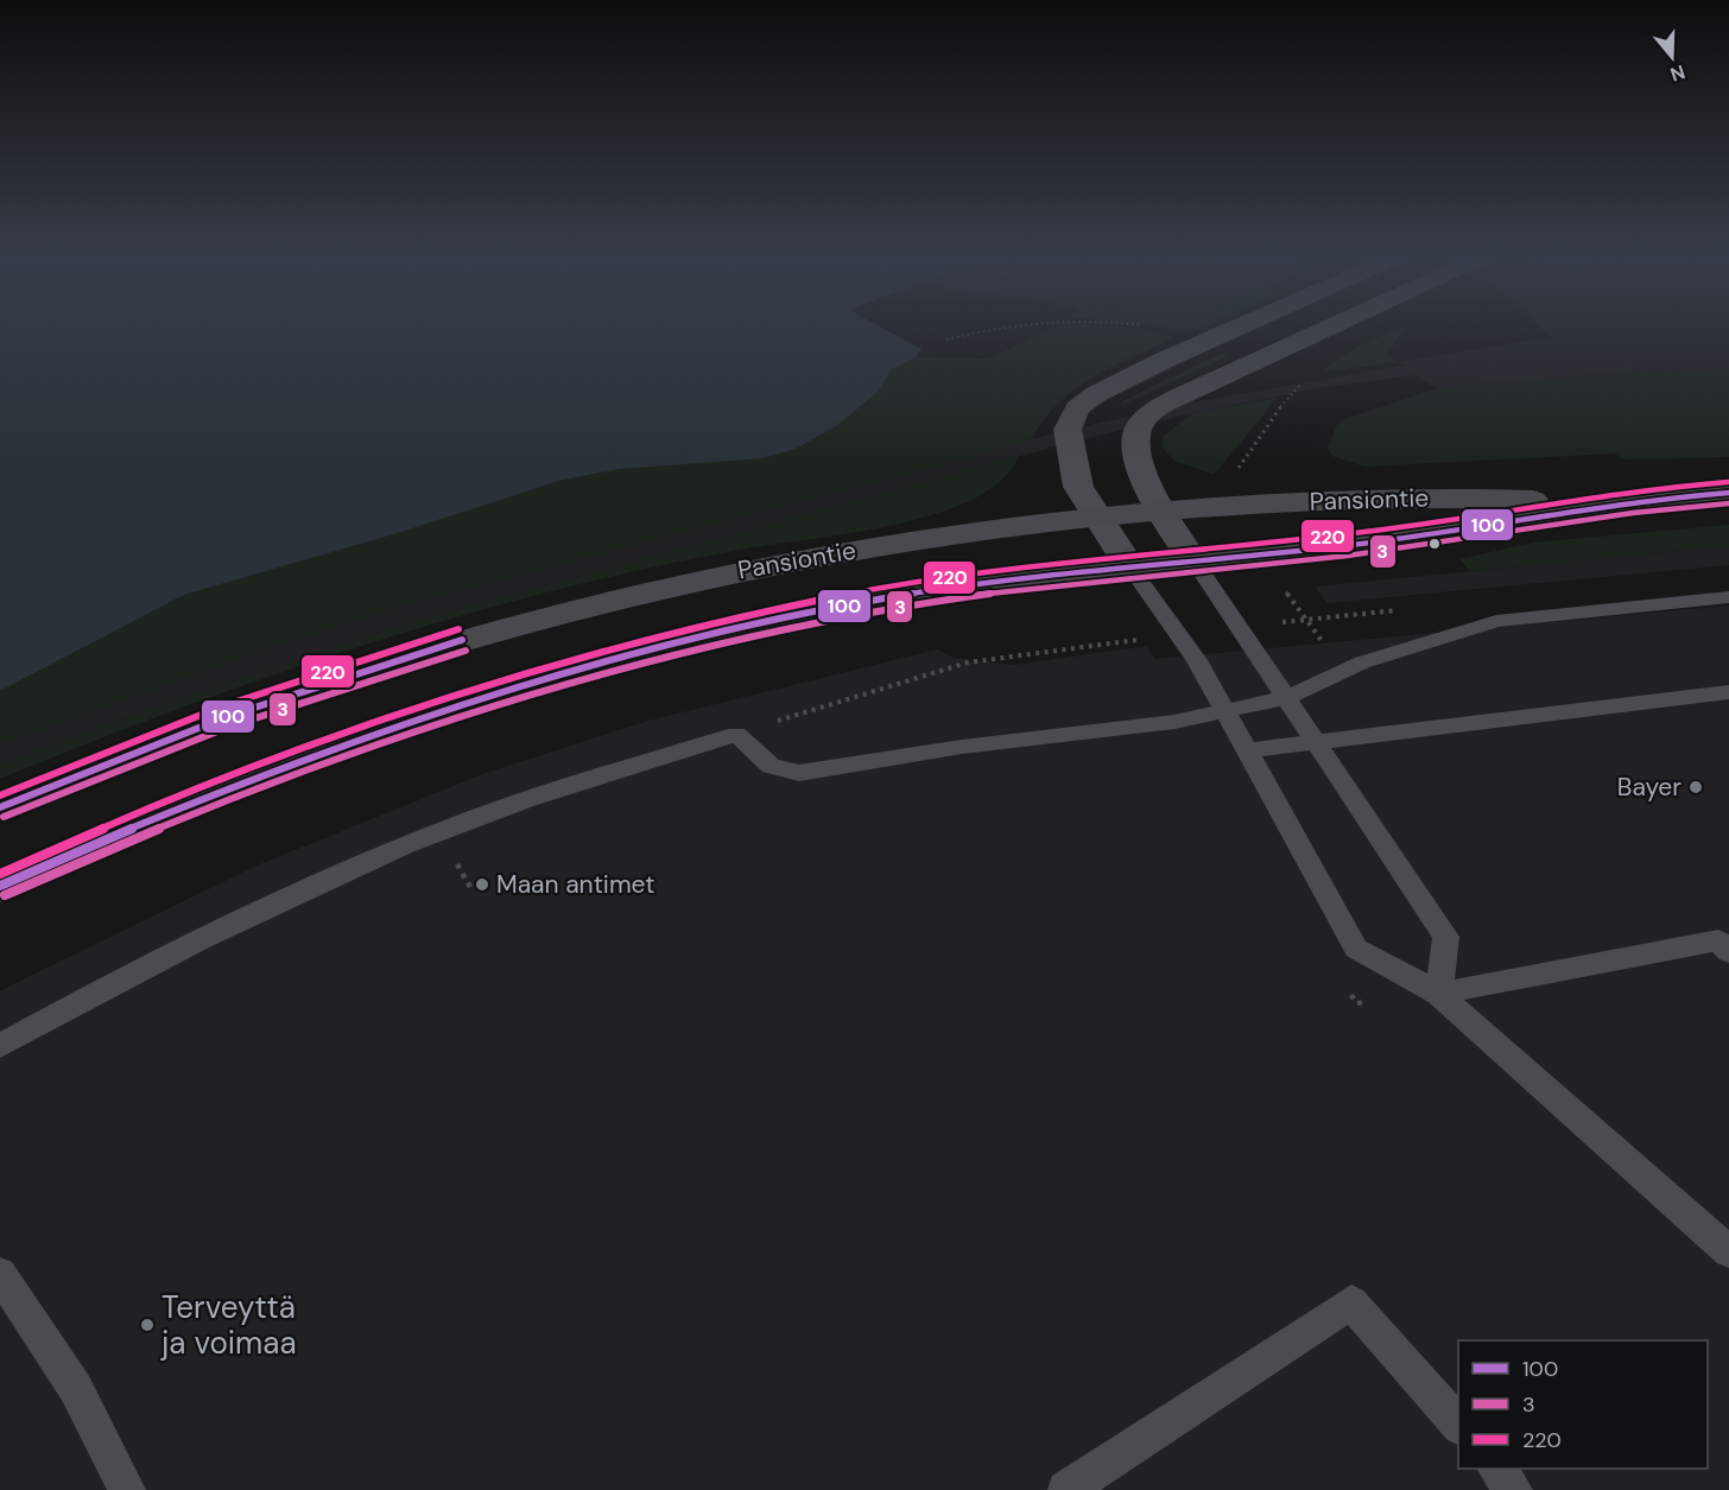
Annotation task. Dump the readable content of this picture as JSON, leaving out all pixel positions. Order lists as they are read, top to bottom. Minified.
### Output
{"streets":{"street":["Pansiontie"]},"places":["Bayer","Maan antimet","Terveyttä ja voimaa"],"lines":["transit line 220","transit line 100","transit line 3"],"legend":["100","3","220"],"north":"bottom"}
